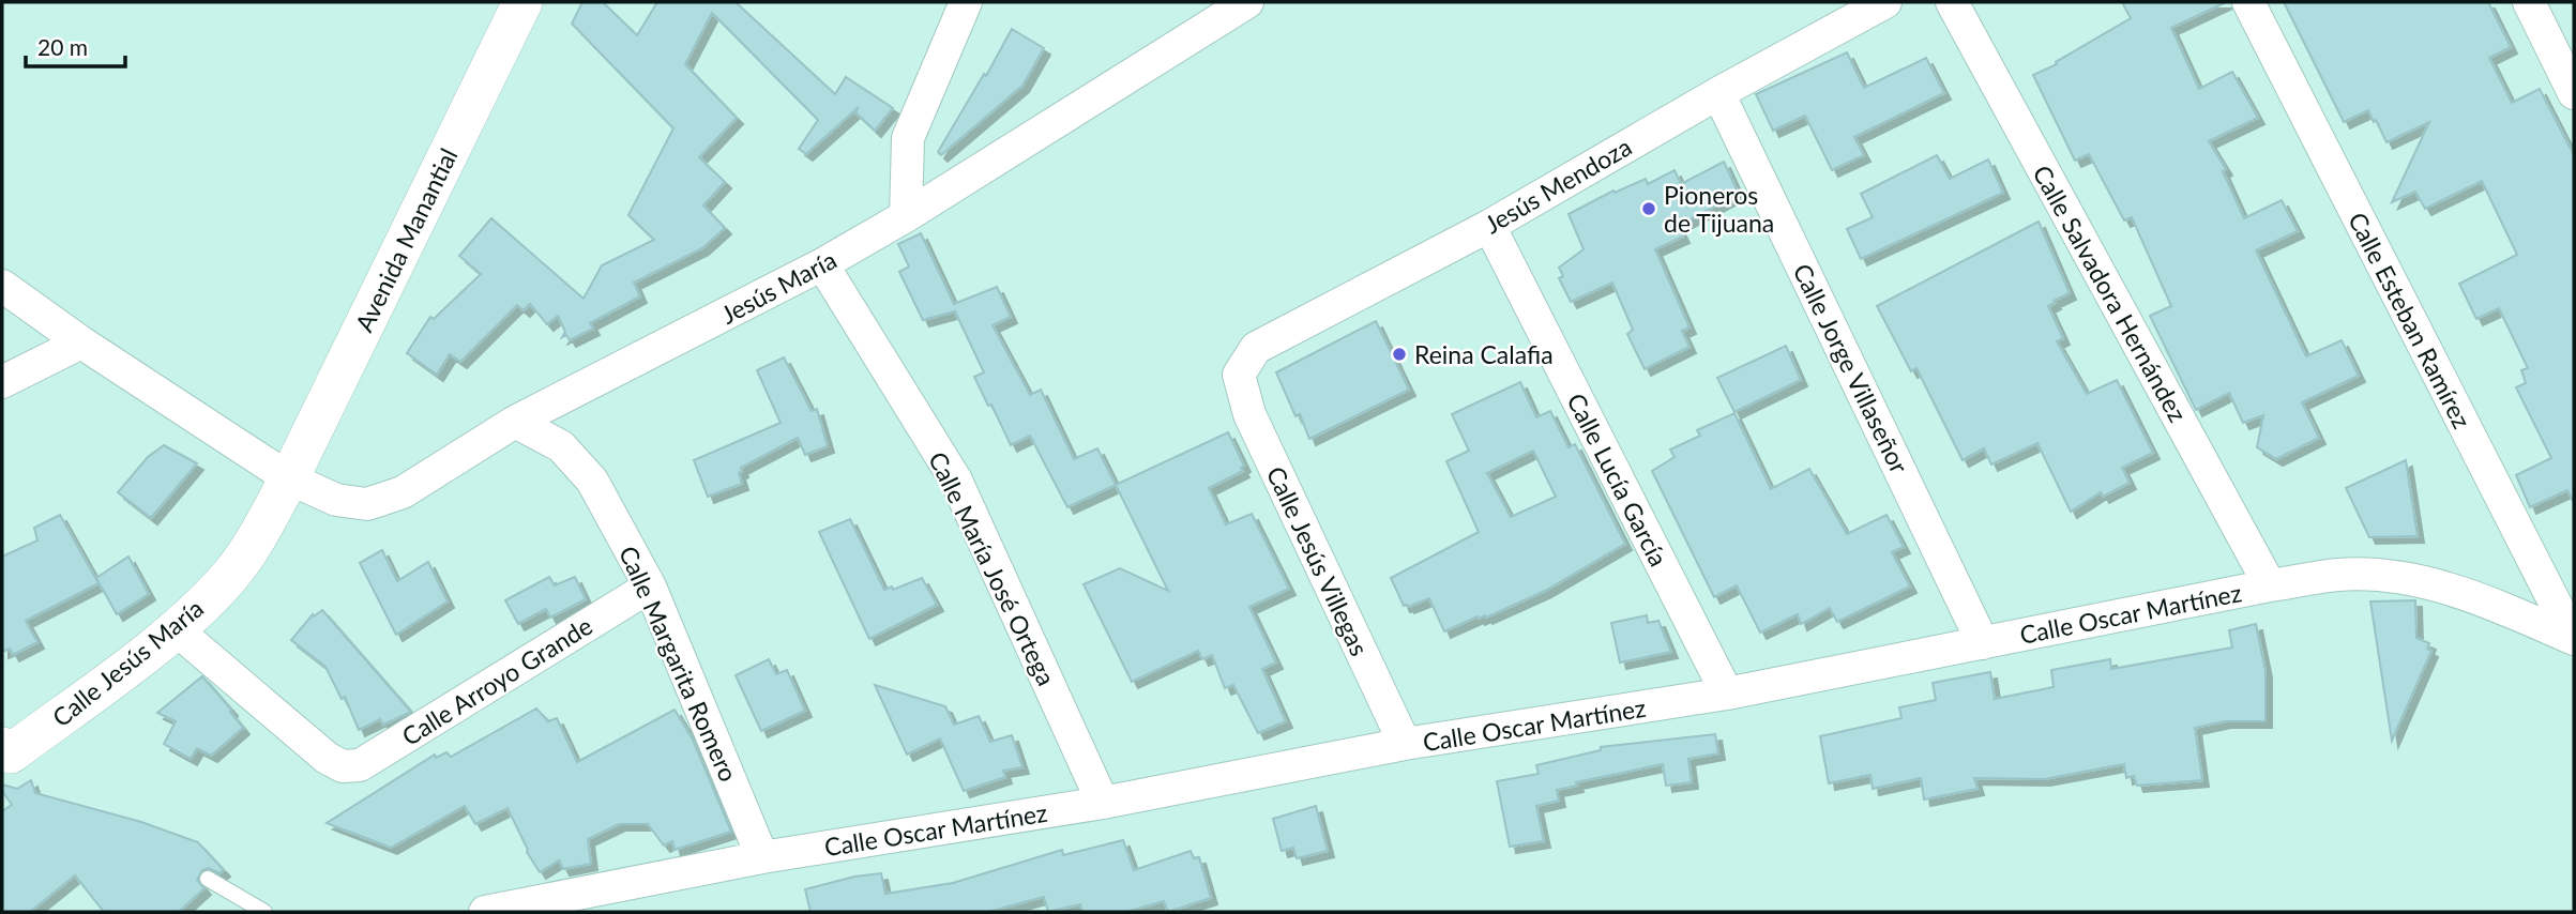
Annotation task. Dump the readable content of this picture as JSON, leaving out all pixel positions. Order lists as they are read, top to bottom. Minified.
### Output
{"streets":{"street":["Jesús Mendoza","Avenida Manantial","Jesús María","Calle Salvadora Hernández","Calle Esteban Ramírez","Calle Jorge Villaseñor","Calle Lucía García","Calle Jesús Villegas","Calle María José Ortega","Calle Oscar Martínez","Calle Jesús María","Calle Margarita Romero","Calle Arroyo Grande"]},"crossings":[["Jesús Mendoza","Calle Jorge Villaseñor"],["Jesús Mendoza","Calle Lucía García"],["Jesús Mendoza","Calle Jesús Villegas"],["Avenida Manantial","Jesús María"],["Avenida Manantial","Calle Jesús María"],["Jesús María","Calle María José Ortega"],["Jesús María","Calle Jesús María"],["Jesús María","Calle Margarita Romero"],["Calle Salvadora Hernández","Calle Oscar Martínez"],["Calle Esteban Ramírez","Calle Oscar Martínez"],["Calle Jorge Villaseñor","Calle Oscar Martínez"],["Calle Lucía García","Calle Oscar Martínez"],["Calle Jesús Villegas","Calle Oscar Martínez"],["Calle María José Ortega","Calle Oscar Martínez"],["Calle Oscar Martínez","Calle Margarita Romero"],["Calle Jesús María","Calle Arroyo Grande"],["Calle Margarita Romero","Calle Arroyo Grande"]],"places":["Pioneros de Tijuana","Reina Calafia"],"scale_bar":"20 m"}
